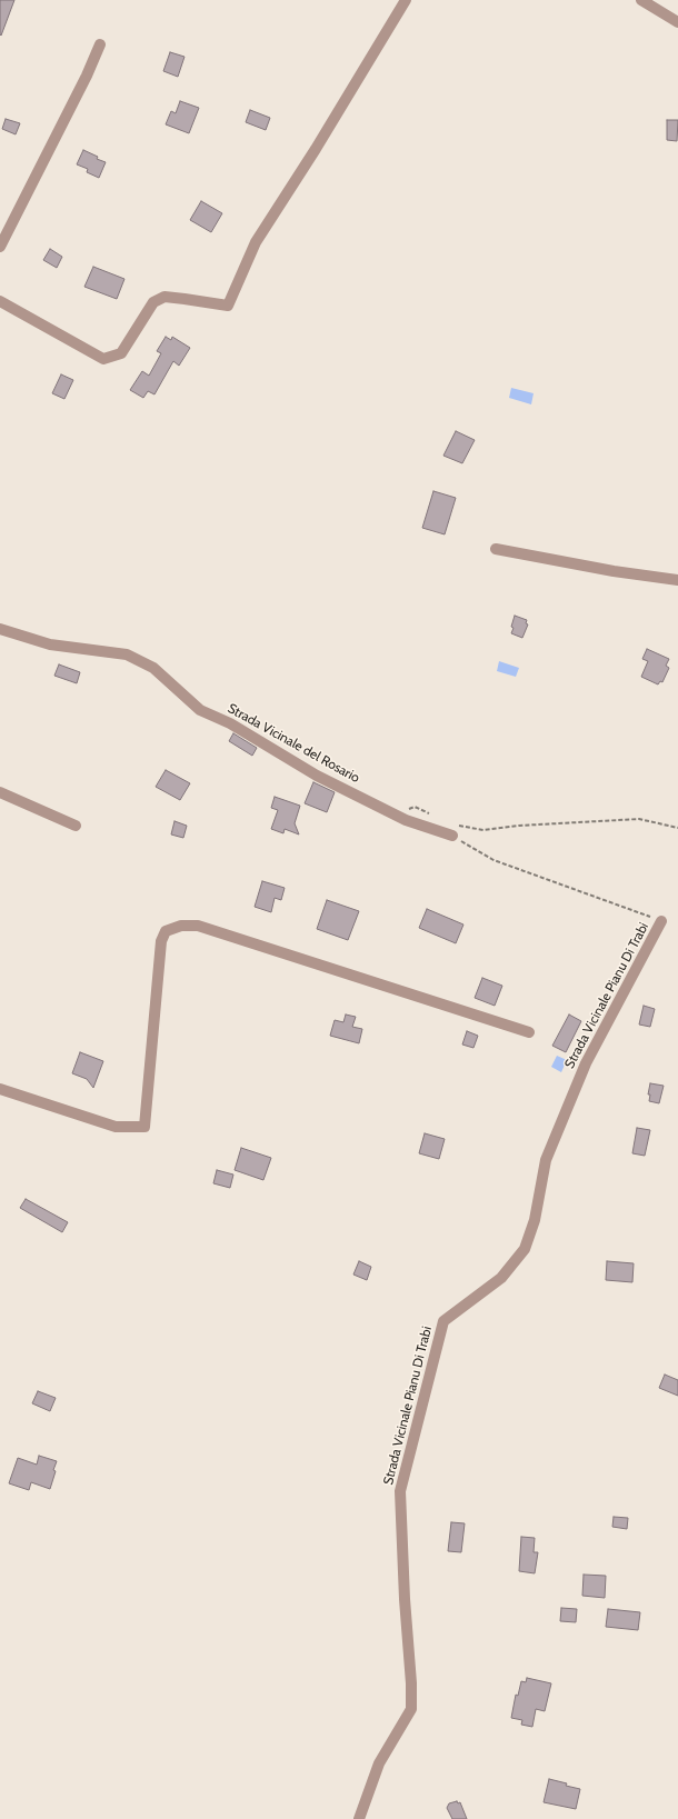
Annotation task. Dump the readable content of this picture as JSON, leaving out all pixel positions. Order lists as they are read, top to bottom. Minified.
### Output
{"streets":{"street":["Strada Vicinale del Rosario","Strada Vicinale Pianu Di Trabi"]}}
